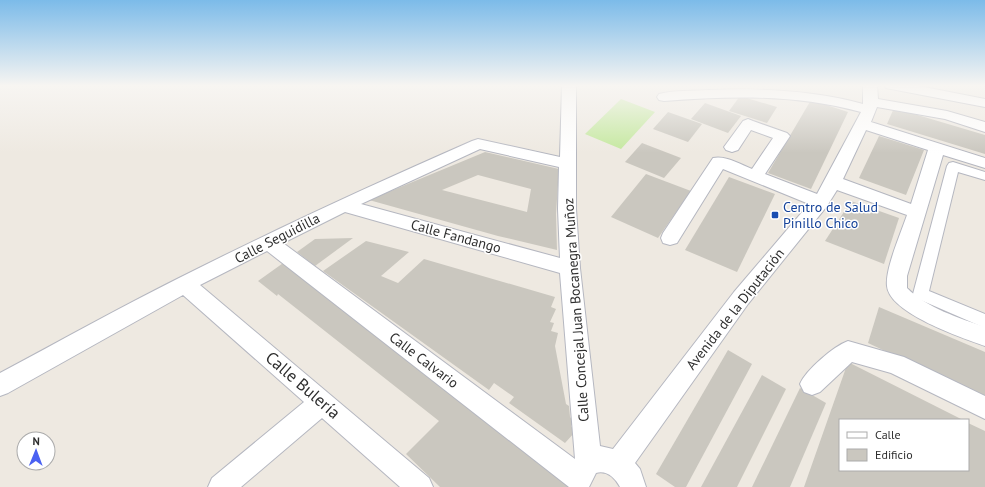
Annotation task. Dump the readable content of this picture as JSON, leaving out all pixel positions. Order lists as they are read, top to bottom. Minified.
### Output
{"streets":{"street":["Calle Fandango","Calle Seguidilla","Avenida de la Diputación","Calle Concejal Juan Bocanegra Muñoz","Calle Calvario","Calle Bulería"]},"crossings":[["Calle Fandango","Calle Seguidilla"],["Calle Fandango","Calle Concejal Juan Bocanegra Muñoz"],["Calle Seguidilla","Calle Concejal Juan Bocanegra Muñoz"],["Calle Seguidilla","Calle Calvario"],["Calle Seguidilla","Calle Bulería"],["Calle Concejal Juan Bocanegra Muñoz","Calle Calvario"]],"places":{"transit":["Centro de Salud Pinillo Chico"]},"legend":["Calle","Edificio"],"north":"top"}
